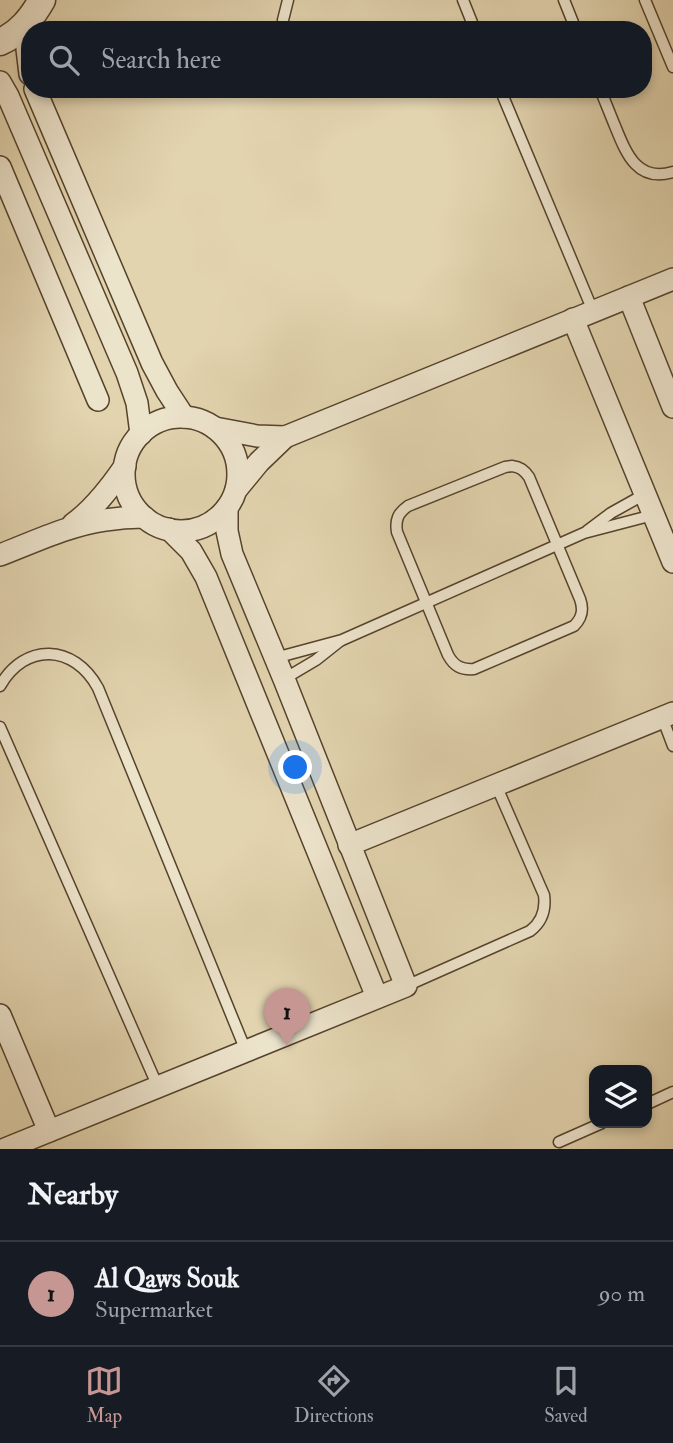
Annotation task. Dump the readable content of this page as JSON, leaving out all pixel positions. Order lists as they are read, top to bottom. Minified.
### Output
{"page":{"search":"Search here","pins":"1","heading":"Nearby","list":[{"mark":"1","name":"Al Qaws Souk","note":"Supermarket","value":"90 m"}],"nav":["Map","Directions","Saved"]}}
